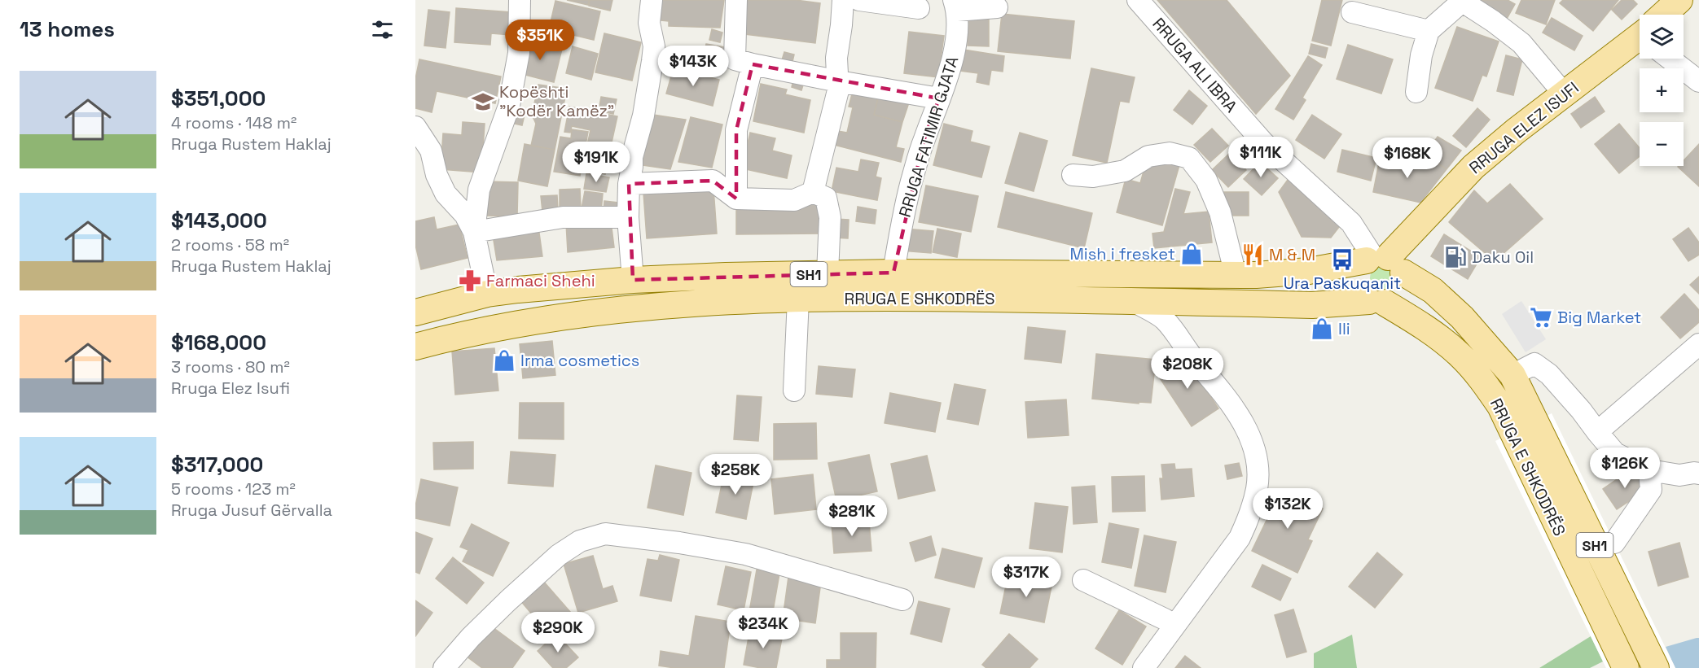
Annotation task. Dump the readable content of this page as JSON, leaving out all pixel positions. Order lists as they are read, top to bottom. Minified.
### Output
{"streets":{"main road":["RRUGA ELEZ ISUFI","SH1","RRUGA E SHKODRËS"],"street":["RRUGA ALI IBRA","RRUGA FATIMIR GJATA"]},"crossings":[["RRUGA ALI IBRA","RRUGA ELEZ ISUFI"],["RRUGA ALI IBRA","SH1"],["RRUGA ALI IBRA","RRUGA E SHKODRËS"],["RRUGA ELEZ ISUFI","SH1"],["RRUGA ELEZ ISUFI","RRUGA E SHKODRËS"],["RRUGA FATIMIR GJATA","RRUGA E SHKODRËS"],["SH1","RRUGA E SHKODRËS"]],"places":{"school or university":["Kopështi \"Kodër Kamëz\""],"shop":["Mish i fresket","Ili","Irma cosmetics"],"restaurant":["M & M"],"fuel station":["Daku Oil"],"bus stop":["Ura Paskuqanit"],"pharmacy":["Farmaci Shehi"],"supermarket":["Big Market"]},"page":{"heading":"13 homes","map_buttons":["+","−"],"price":["$351K","$143K","$111K","$168K","$191K","$208K","$126K","$258K","$132K","$281K","$317K","$234K","$290K"],"list":[{"name":"$351,000","note":"4 rooms · 148 m² · Rruga Rustem Haklaj"},{"name":"$143,000","note":"2 rooms · 58 m² · Rruga Rustem Haklaj"},{"name":"$168,000","note":"3 rooms · 80 m² · Rruga Elez Isufi"},{"name":"$317,000","note":"5 rooms · 123 m² · Rruga Jusuf Gërvalla"}]}}
